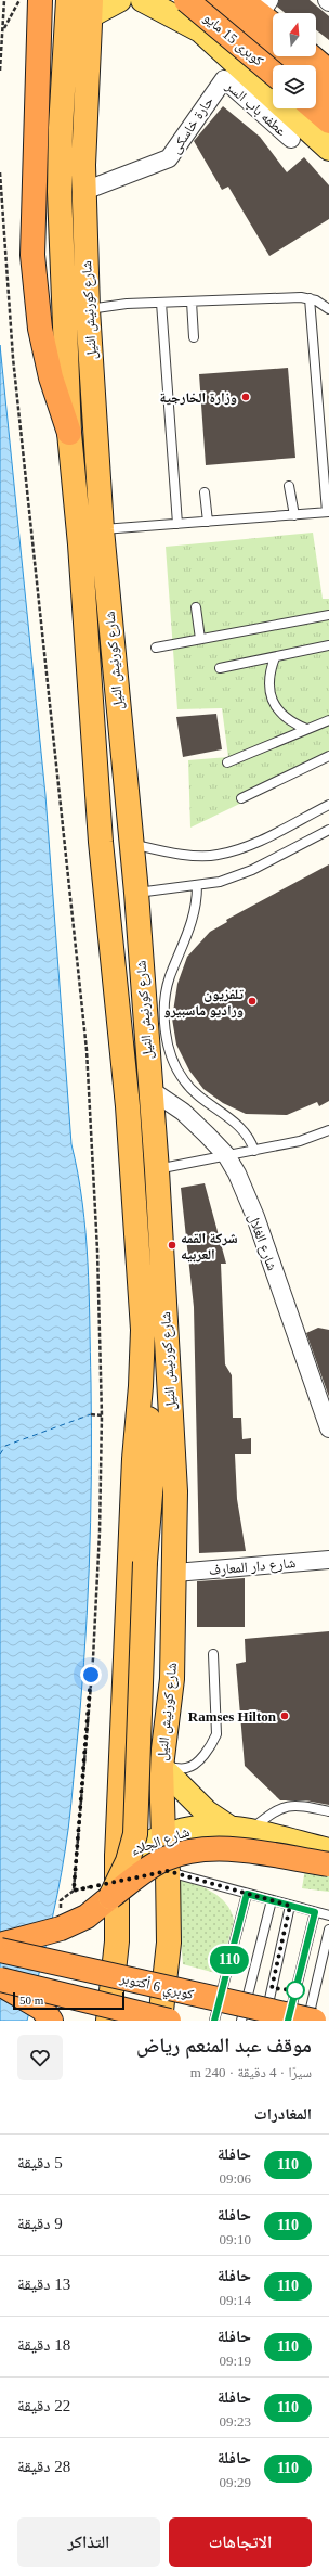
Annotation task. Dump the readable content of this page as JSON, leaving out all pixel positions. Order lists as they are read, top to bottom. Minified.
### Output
{"streets":{"highway":["كوبرى 15 مايو","شارع كورنيش النيل","كوبري 6 أكتوبر"],"main road":["شارع الجلاء"],"street":["عطفه باب السر","حارة خاسكى","شارع الغلال","شارع دار المعارف"]},"crossings":[["عطفه باب السر","حارة خاسكى"],["حارة خاسكى","شارع كورنيش النيل"],["شارع كورنيش النيل","شارع الغلال"],["شارع كورنيش النيل","شارع دار المعارف"],["شارع كورنيش النيل","شارع الجلاء"]],"places":["وزارة الخارجية","تلفزيون وراديو ماسبيرو","شركة القمه العربيه","Ramses Hilton"],"lines":["bus line 110"],"scale_bar":"50 m","north":"top","page":{"on_map":"110","scale":"50 m","heading":[["موقف عبد المنعم رياض","سيرًا · 4 دقيقة · 240 m"],"المغادرات"],"list":[{"mark":"110","name":"حافلة","note":"09:06","value":"5 دقيقة"},{"mark":"110","name":"حافلة","note":"09:10","value":"9 دقيقة"},{"mark":"110","name":"حافلة","note":"09:14","value":"13 دقيقة"},{"mark":"110","name":"حافلة","note":"09:19","value":"18 دقيقة"},{"mark":"110","name":"حافلة","note":"09:23","value":"22 دقيقة"},{"mark":"110","name":"حافلة","note":"09:29","value":"28 دقيقة"}],"buttons":["الاتجاهات","التذاكر"]}}
